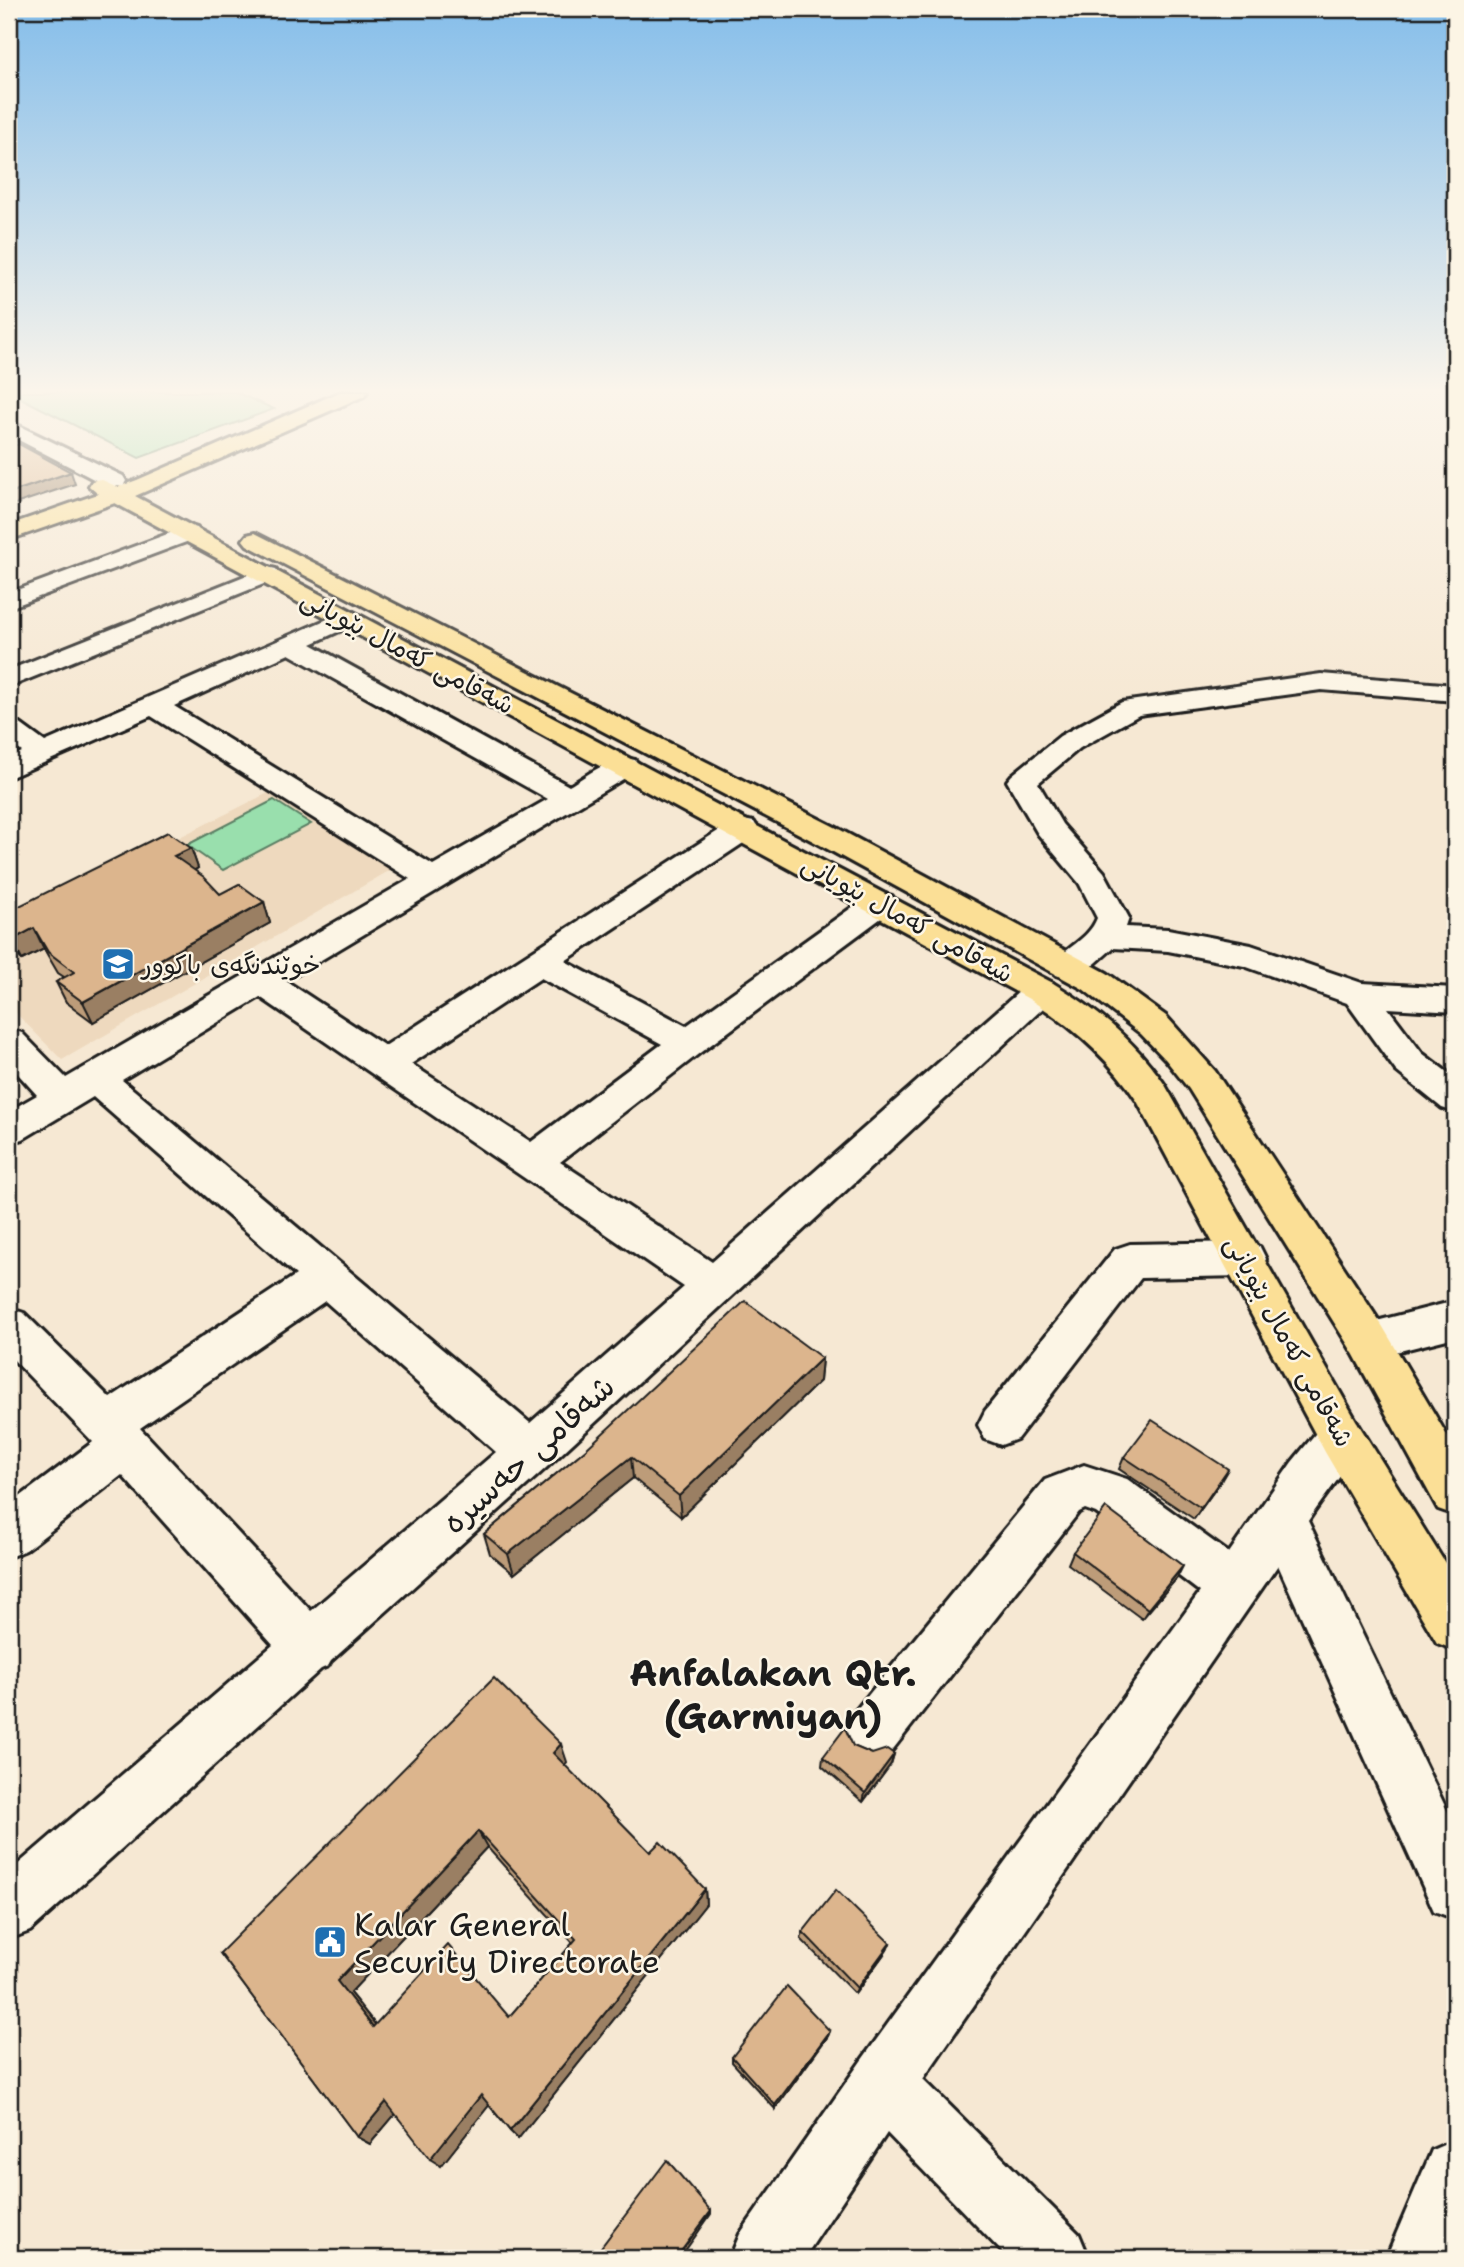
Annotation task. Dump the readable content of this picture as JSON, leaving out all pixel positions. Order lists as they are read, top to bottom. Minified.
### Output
{"streets":{"main road":["شەقامی کەمال بێویانی"],"street":["شەقامی حەسیرە"]},"crossings":[["شەقامی کەمال بێویانی","شەقامی حەسیرە"]],"districts":["Anfalakan Qtr. (Garmiyan)"],"places":{"school or university":["خوێندنگەی باکوور"],"public building":["Kalar General Security Directorate"]}}
